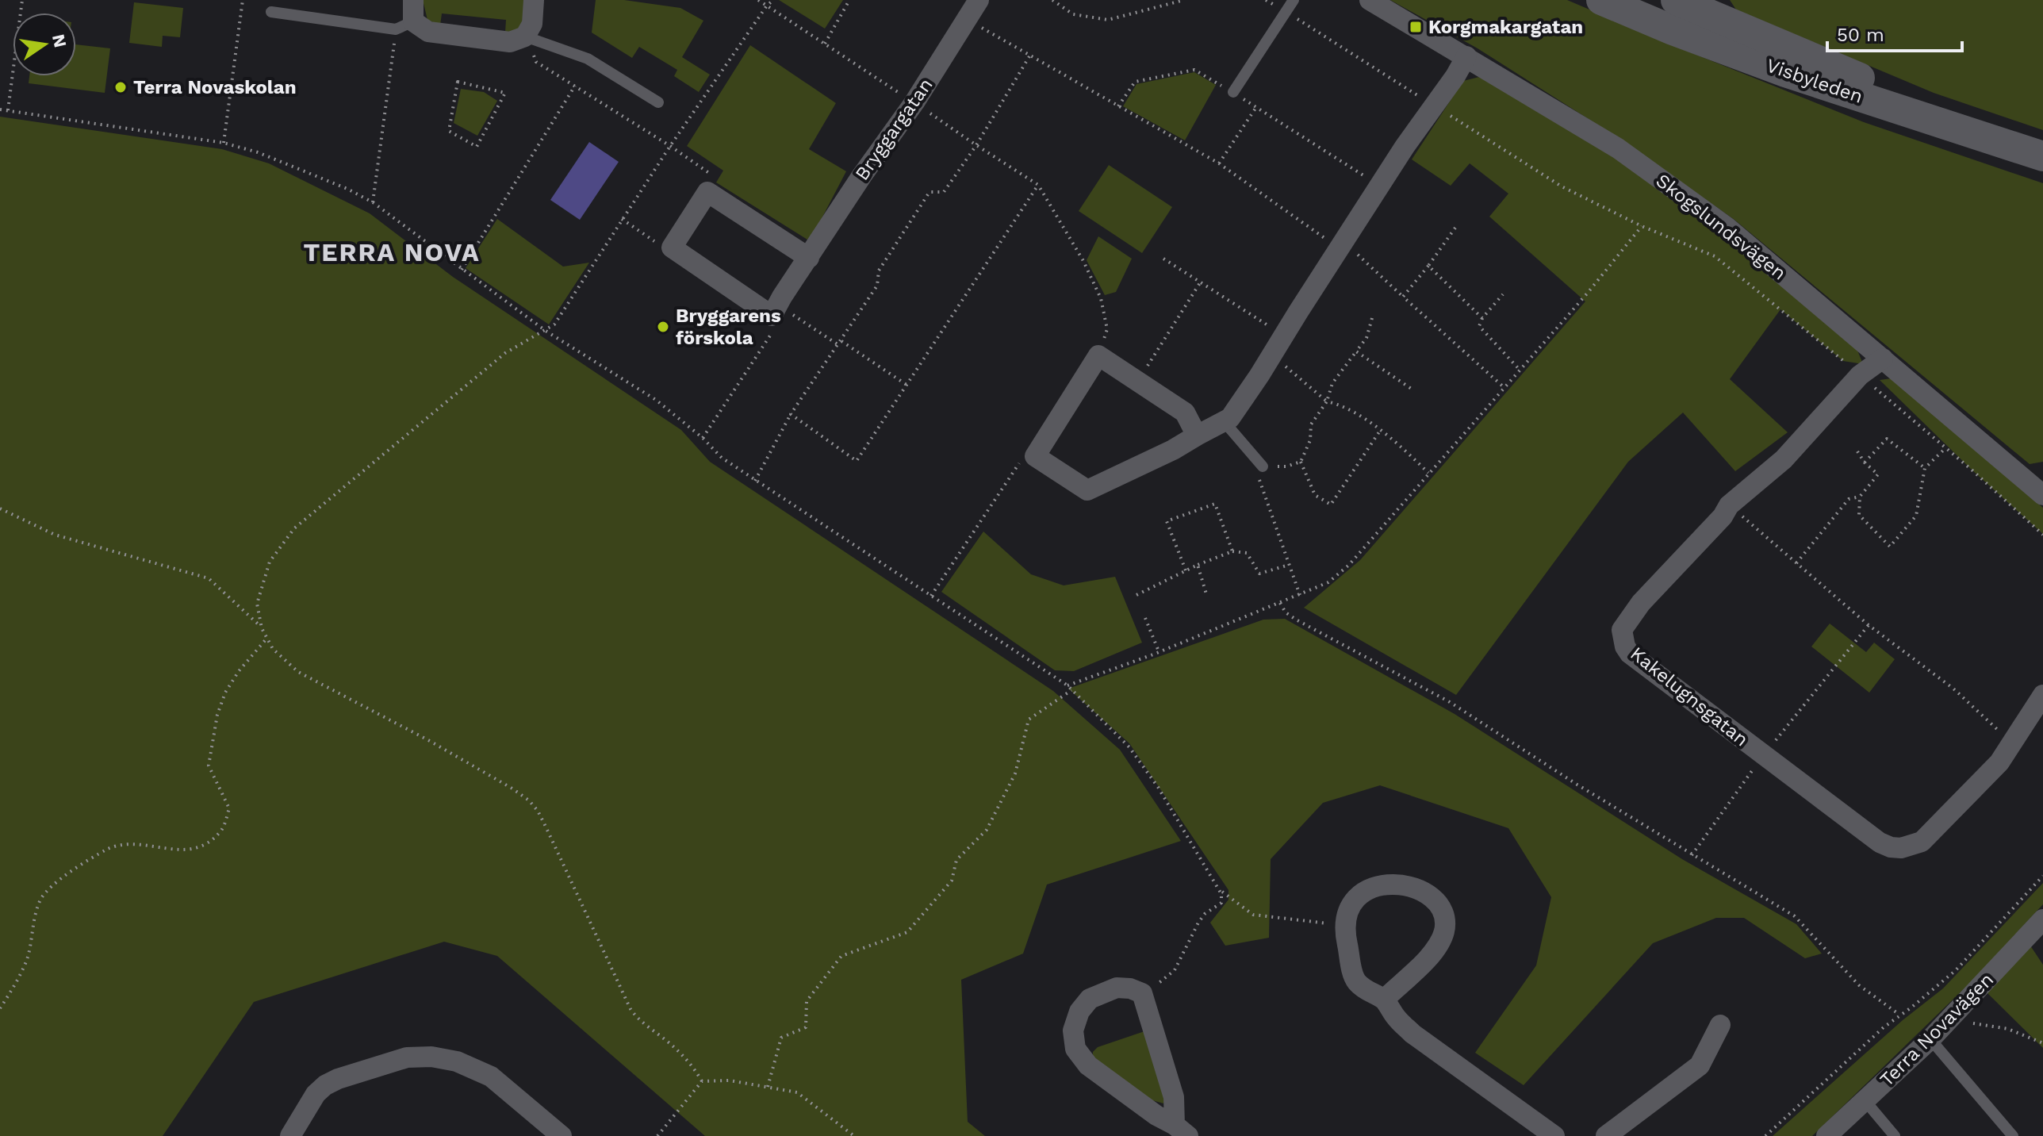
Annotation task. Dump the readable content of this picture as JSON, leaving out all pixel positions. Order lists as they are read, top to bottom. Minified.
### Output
{"streets":{"main road":["Visbyleden"],"street":["Bryggargatan","Skogslundsvägen","Kakelugnsgatan","Terra Novavägen"]},"crossings":[["Skogslundsvägen","Kakelugnsgatan"]],"districts":["TERRA NOVA"],"places":{"transit":["Korgmakargatan"],"other":["Terra Novaskolan","Bryggarens förskola"]},"scale_bar":"50 m","north":"right"}
